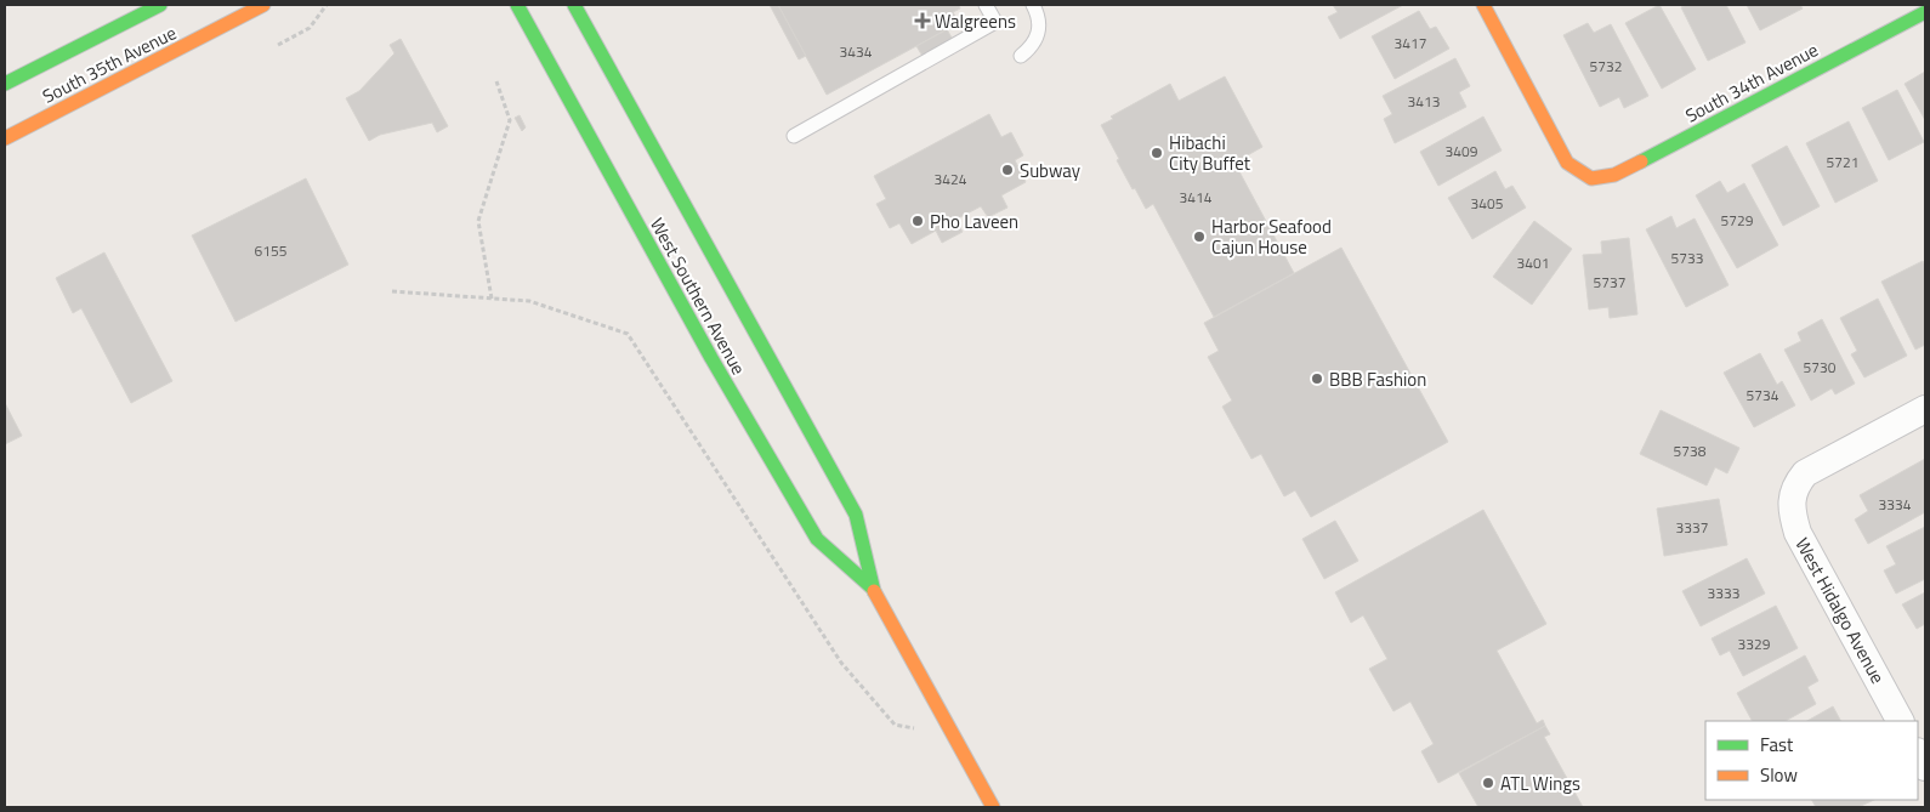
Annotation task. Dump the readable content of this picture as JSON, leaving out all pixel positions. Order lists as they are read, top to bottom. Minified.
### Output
{"streets":{"main road":["South 35th Avenue","South 34th Avenue","West Southern Avenue"],"street":["West Hidalgo Avenue"]},"places":{"health":["Walgreens"],"other":["Hibachi City Buffet","Subway","Pho Laveen","Harbor Seafood Cajun House","BBB Fashion","ATL Wings"]},"house_numbers":["3417","3434","5732","3413","3409","5721","3424","3414","3405","5729","6155","5733","3401","5737","5730","5734","5738","3334","3337","3333","3329"],"legend":["Fast","Slow"]}
